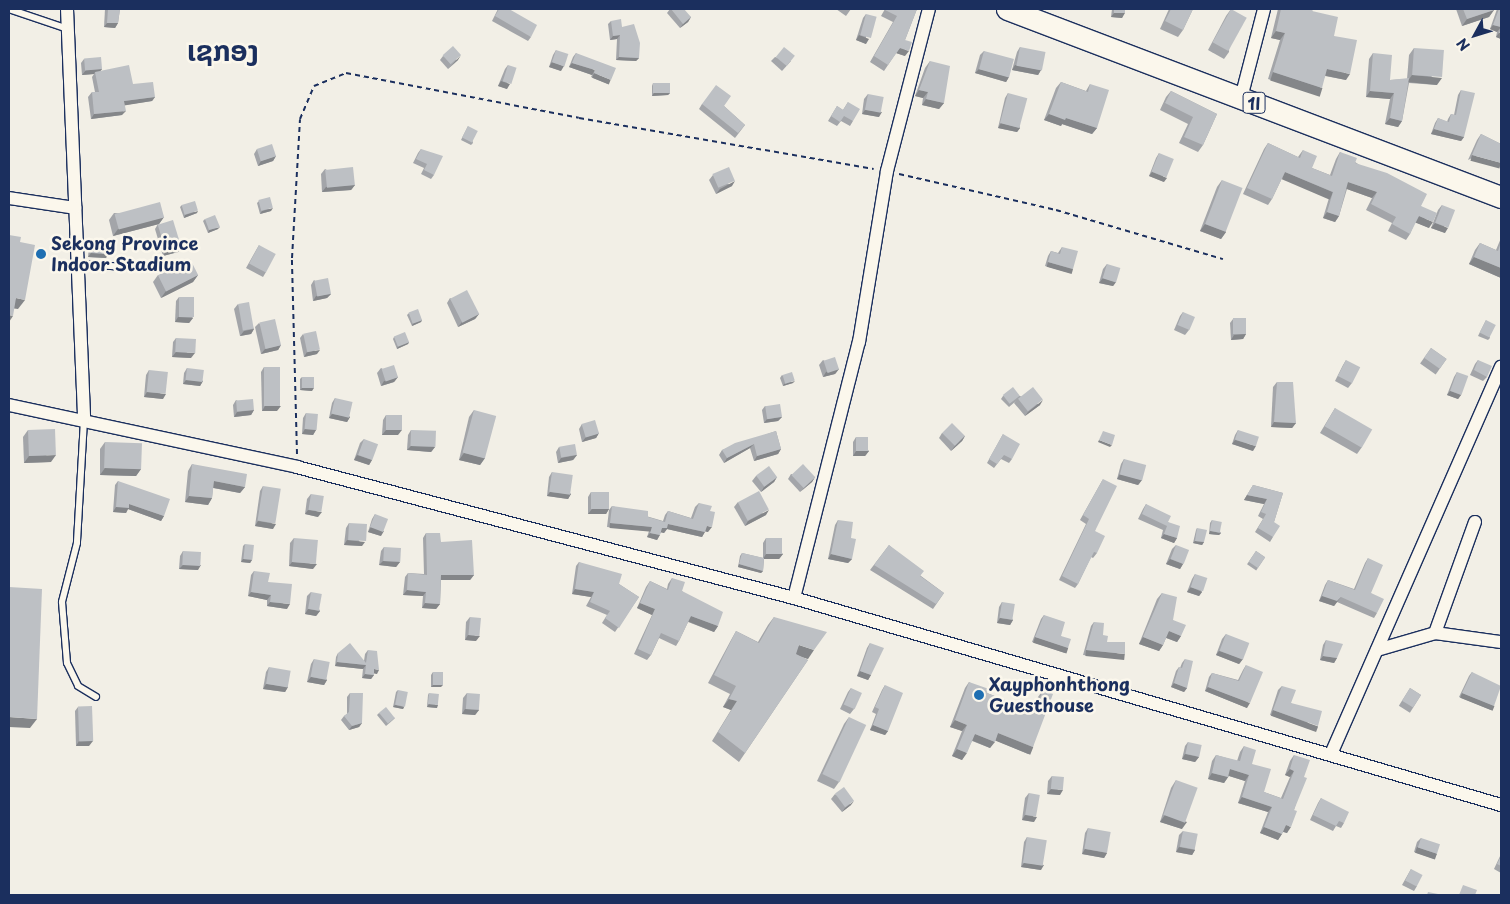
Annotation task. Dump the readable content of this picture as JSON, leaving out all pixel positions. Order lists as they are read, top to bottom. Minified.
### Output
{"streets":{"highway":["1I"]},"districts":["ເຊກອງ"],"places":["Sekong Province Indoor Stadium","Xayphonhthong Guesthouse"],"north":"bottom left"}
